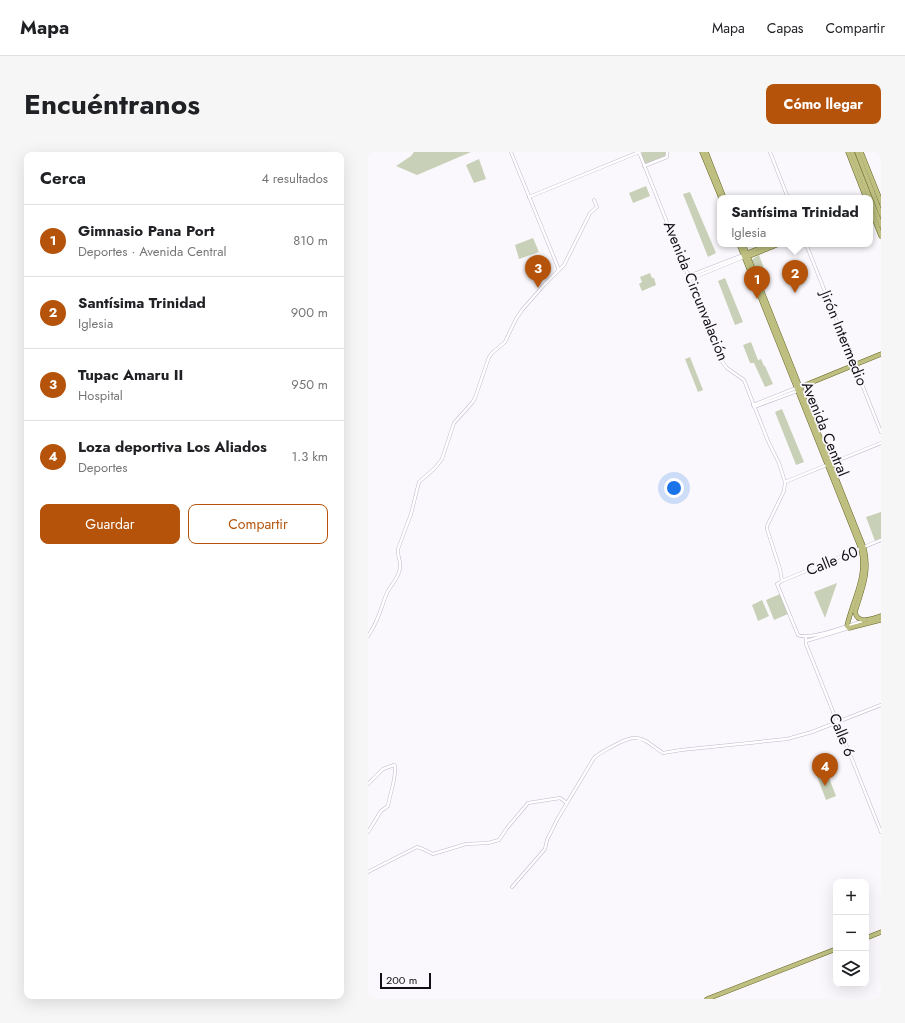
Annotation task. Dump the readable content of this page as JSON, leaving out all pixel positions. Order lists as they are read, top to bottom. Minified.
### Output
{"streets":{"main road":["Avenida Central"],"street":["Avenida Circunvalación","Jirón Intermedio","Calle 60","Calle 6"]},"crossings":[["Avenida Circunvalación","Calle 60"],["Avenida Central","Calle 60"],["Calle 60","Calle 6"]],"scale_bar":"200 m","page":{"header":"Mapa","nav":["Mapa","Capas","Compartir"],"title":"Encuéntranos","buttons":["Cómo llegar",["Guardar","Compartir"]],"heading":["Cerca","4 resultados"],"popup":["Santísima Trinidad","Iglesia"],"list":[{"mark":"1","name":"Gimnasio Pana Port","note":"Deportes · Avenida Central","value":"810 m"},{"mark":"2","name":"Santísima Trinidad","note":"Iglesia","value":"900 m"},{"mark":"3","name":"Tupac Amaru II","note":"Hospital","value":"950 m"},{"mark":"4","name":"Loza deportiva Los Aliados","note":"Deportes","value":"1.3 km"}],"pins":["3","2","1","4"],"map_buttons":["+","−"],"scale":"200 m"}}
